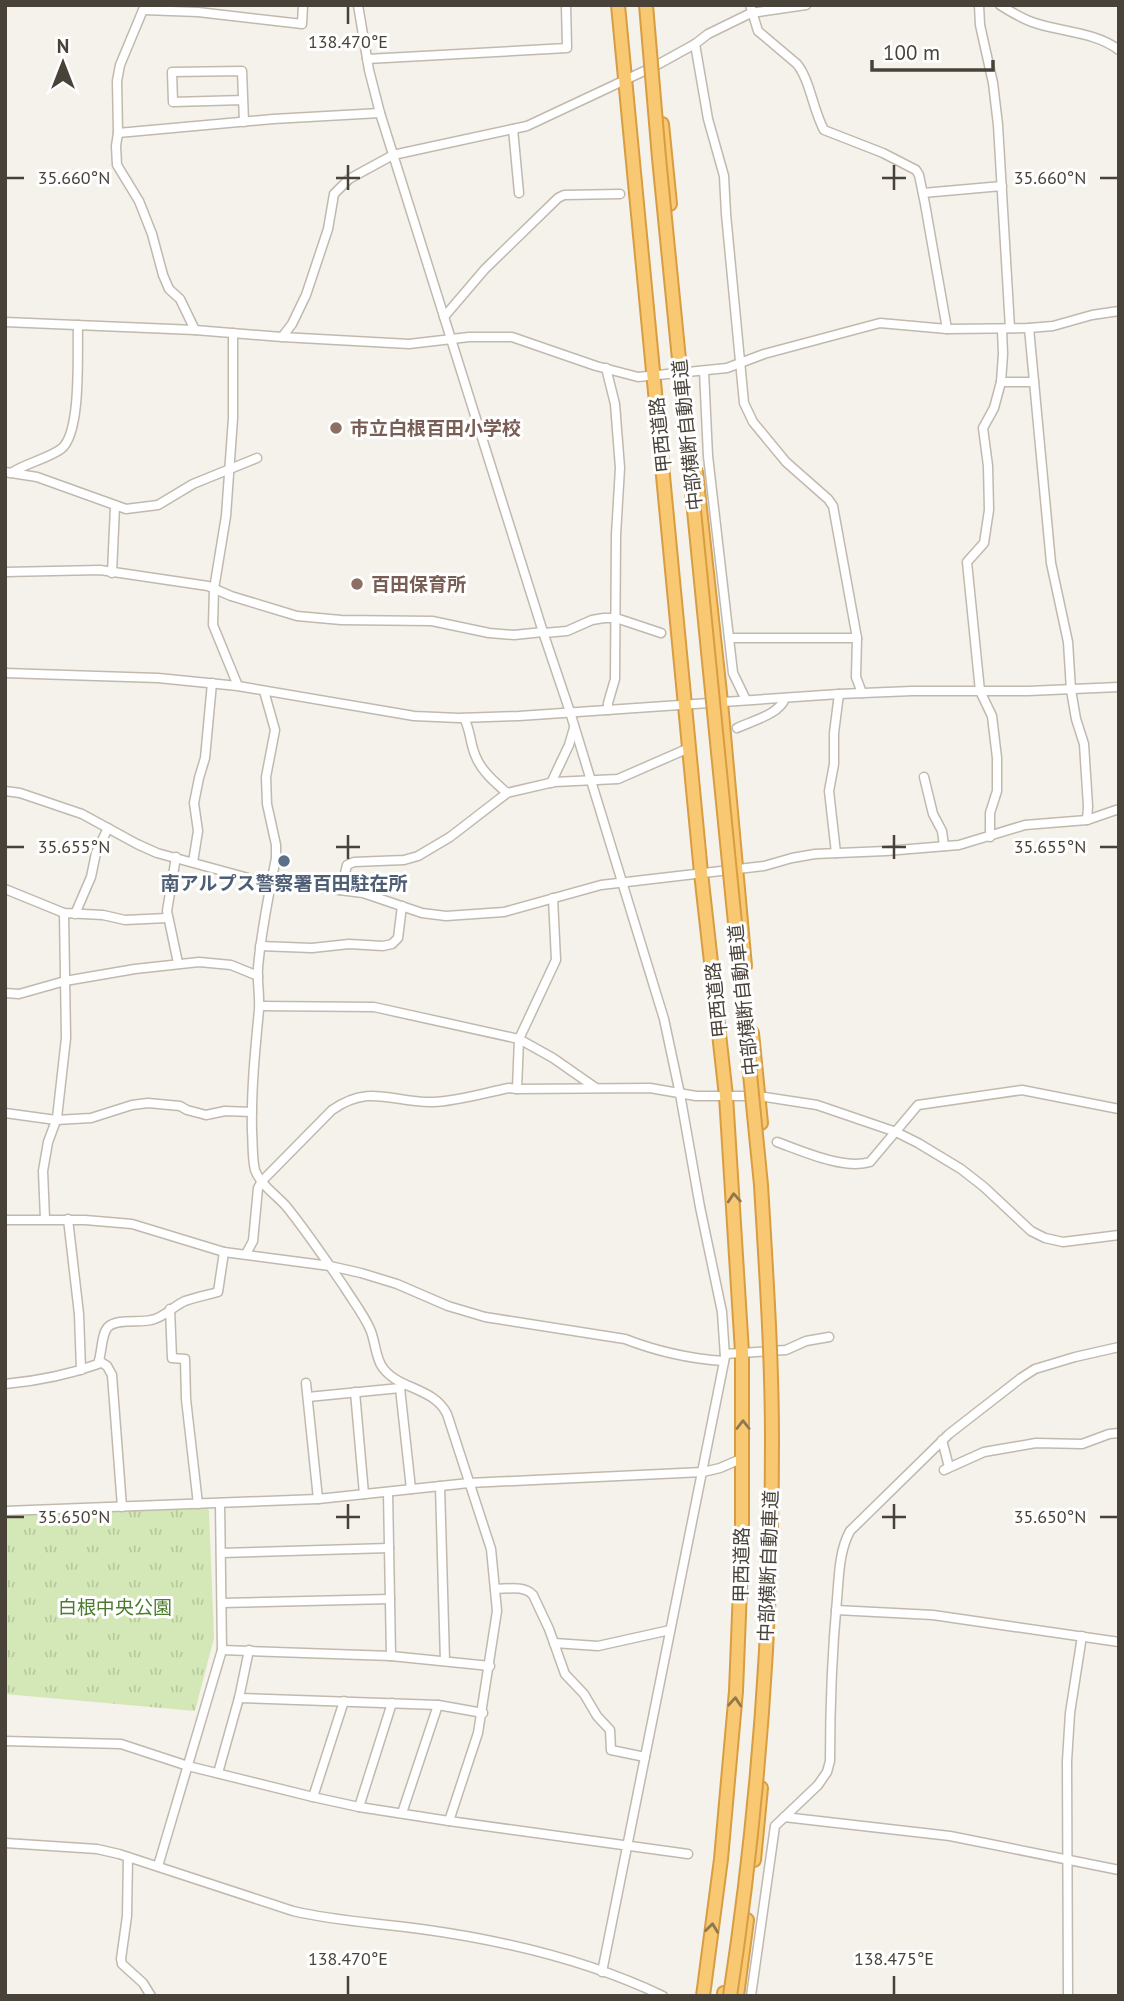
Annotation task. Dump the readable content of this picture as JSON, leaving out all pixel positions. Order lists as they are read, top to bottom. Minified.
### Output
{"streets":{"highway":["甲西道路","中部横断自動車道"]},"crossings":[["甲西道路","中部横断自動車道"]],"parks":["白根中央公園"],"places":["市立白根百田小学校","百田保育所","南アルプス警察署百田駐在所"],"scale_bar":"100 m","north":"top","coordinates":["138.470°E","35.660°N","35.655°N","35.650°N","138.475°E"]}
